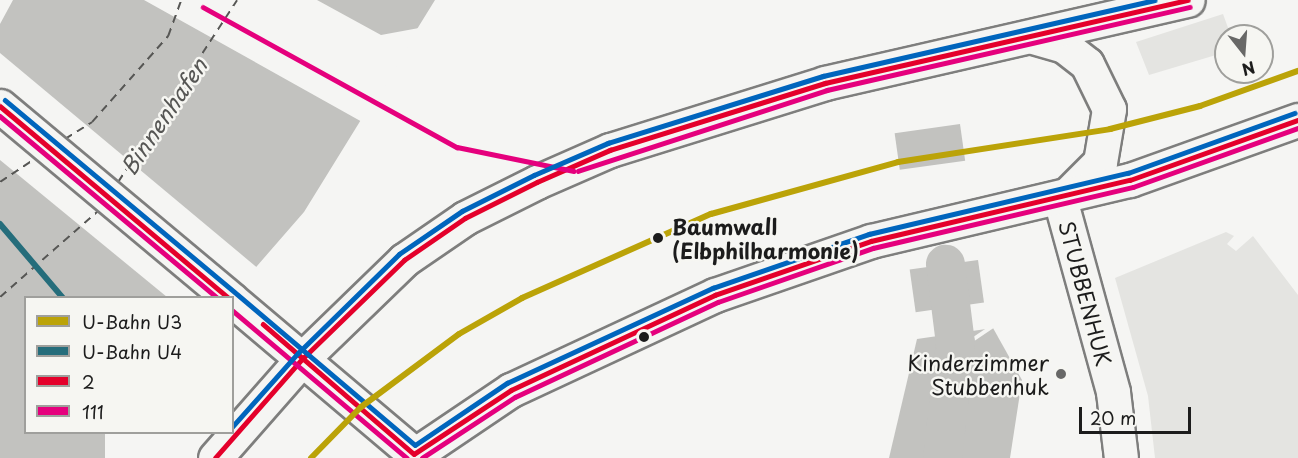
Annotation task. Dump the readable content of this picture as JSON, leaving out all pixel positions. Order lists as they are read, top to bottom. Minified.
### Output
{"streets":{"main road":["STUBBENHUK"]},"water":["Binnenhafen"],"places":["Baumwall (Elbphilharmonie)","Kinderzimmer Stubbenhuk"],"lines":["transit line 2","transit line 111","metro line U3","metro line U4"],"legend":["U-Bahn U3","U-Bahn U4","2","111"],"scale_bar":"20 m","north":"bottom"}
